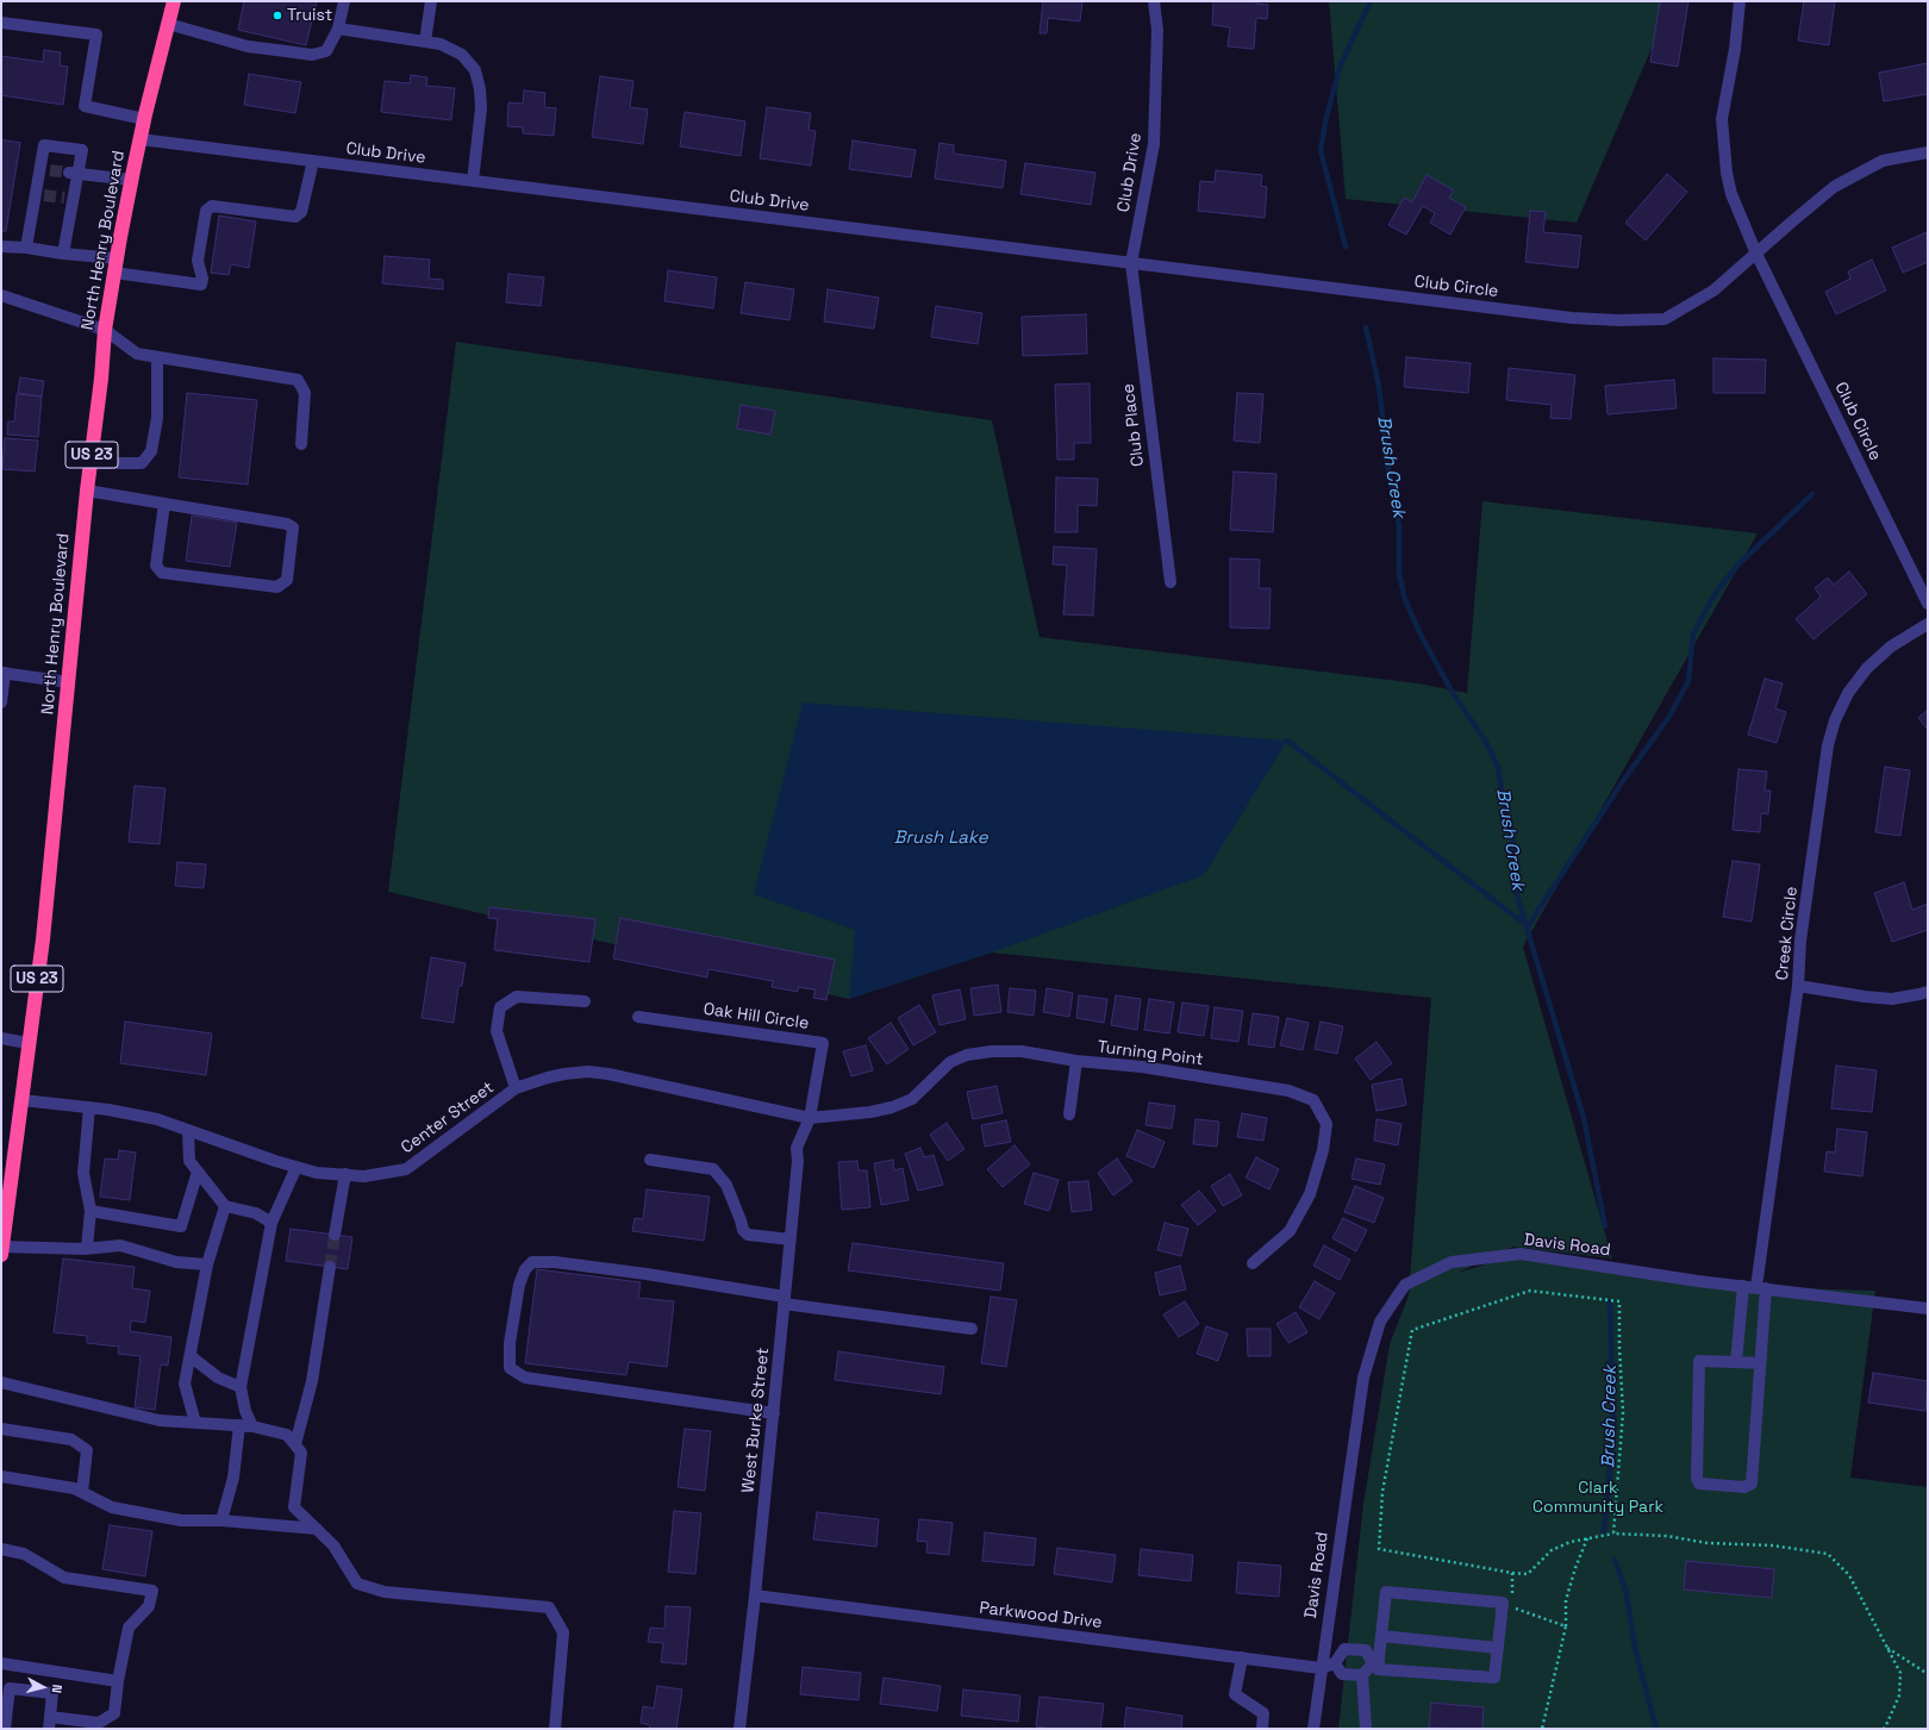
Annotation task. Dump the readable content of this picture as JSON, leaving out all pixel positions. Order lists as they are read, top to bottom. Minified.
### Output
{"streets":{"highway":["North Henry Boulevard","US 23"],"street":["Club Drive","Club Circle","Club Place","Creek Circle","Oak Hill Circle","Turning Point","Center Street","Davis Road","West Burke Street","Parkwood Drive"]},"crossings":[["Club Drive","North Henry Boulevard"],["Club Drive","Club Circle"],["Club Drive","Club Place"],["North Henry Boulevard","Center Street"],["Club Circle","Club Place"],["Creek Circle","Davis Road"],["Oak Hill Circle","Turning Point"],["Oak Hill Circle","Center Street"],["Oak Hill Circle","West Burke Street"],["Turning Point","Center Street"],["Turning Point","West Burke Street"],["Center Street","West Burke Street"],["Davis Road","Parkwood Drive"],["West Burke Street","Parkwood Drive"]],"water":["Brush Creek","Brush Lake"],"parks":["Clark Community Park"],"places":["Truist"],"north":"right"}
